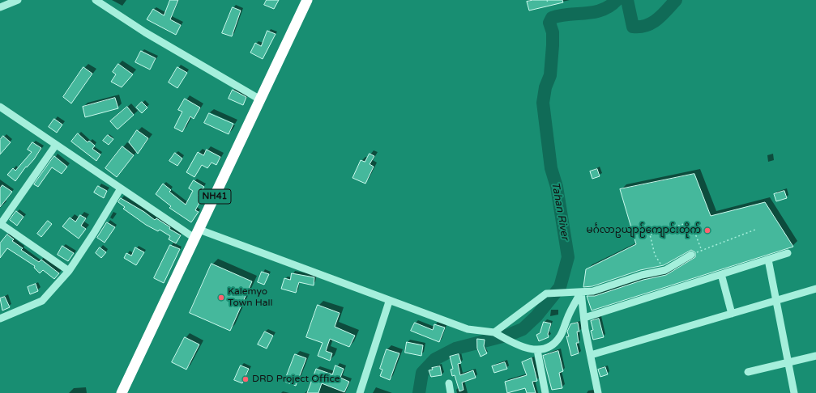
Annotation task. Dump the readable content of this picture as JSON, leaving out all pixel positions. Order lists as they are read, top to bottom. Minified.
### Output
{"streets":{"highway":["NH41"]},"water":["Tahan River"],"places":["မင်္ဂလာဥယျာဉ်ကျောင်းတိုက်","Kalemyo Town Hall","DRD Project Office"]}
